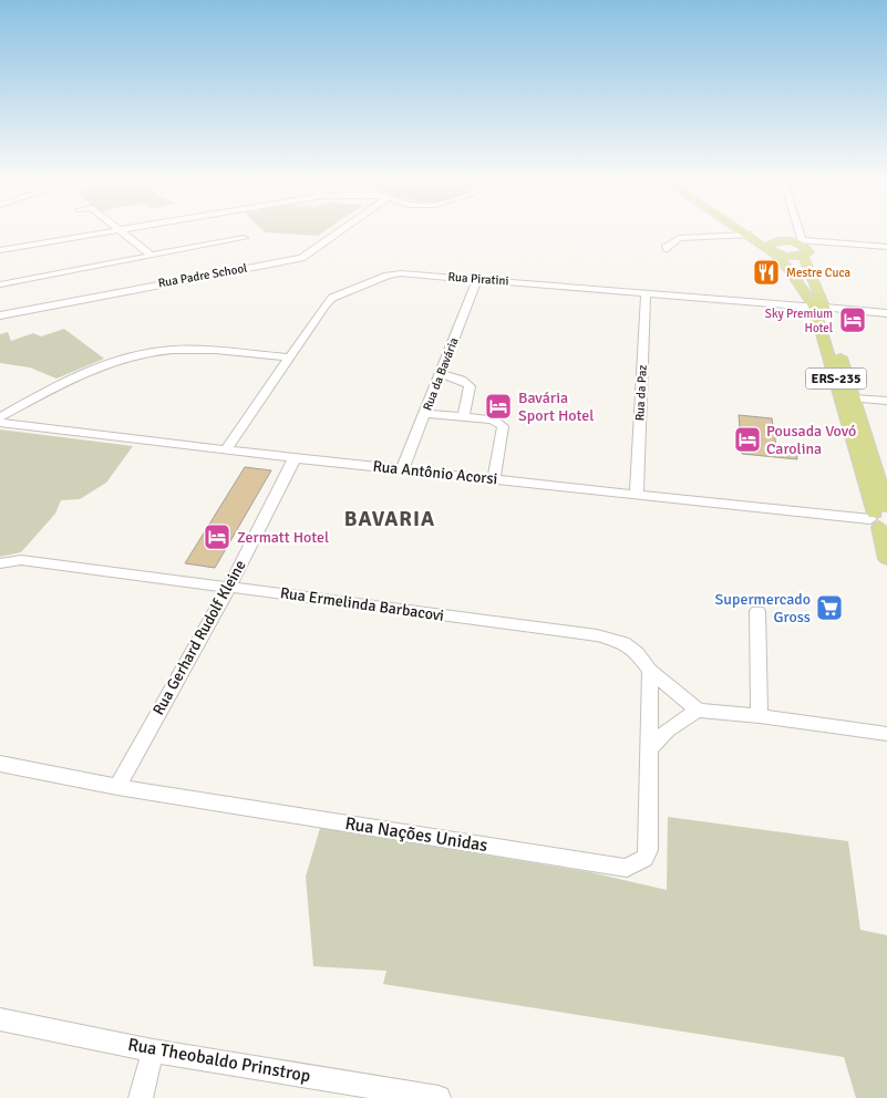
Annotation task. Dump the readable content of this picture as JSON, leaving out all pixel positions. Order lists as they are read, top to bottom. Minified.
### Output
{"streets":{"main road":["ERS-235"],"street":["Rua Padre School","Rua Piratini","Rua da Bavária","Rua da Paz","Rua Antônio Acorsi","Rua Ermelinda Barbacovi","Rua Gerhard Rudolf Kleine","Rua Nações Unidas","Rua Theobaldo Prinstrop"]},"crossings":[["Rua Piratini","Rua da Bavária"],["Rua Piratini","ERS-235"],["Rua Piratini","Rua da Paz"],["Rua Piratini","Rua Antônio Acorsi"],["Rua da Bavária","Rua Antônio Acorsi"],["ERS-235","Rua Antônio Acorsi"],["Rua da Paz","Rua Antônio Acorsi"],["Rua Antônio Acorsi","Rua Gerhard Rudolf Kleine"],["Rua Ermelinda Barbacovi","Rua Gerhard Rudolf Kleine"],["Rua Ermelinda Barbacovi","Rua Nações Unidas"],["Rua Gerhard Rudolf Kleine","Rua Nações Unidas"]],"districts":["BAVARIA"],"places":{"restaurant":["Mestre Cuca"],"hotel":["Sky Premium Hotel","Bavária Sport Hotel","Pousada Vovó Carolina","Zermatt Hotel"],"supermarket":["Supermercado Gross"]}}
